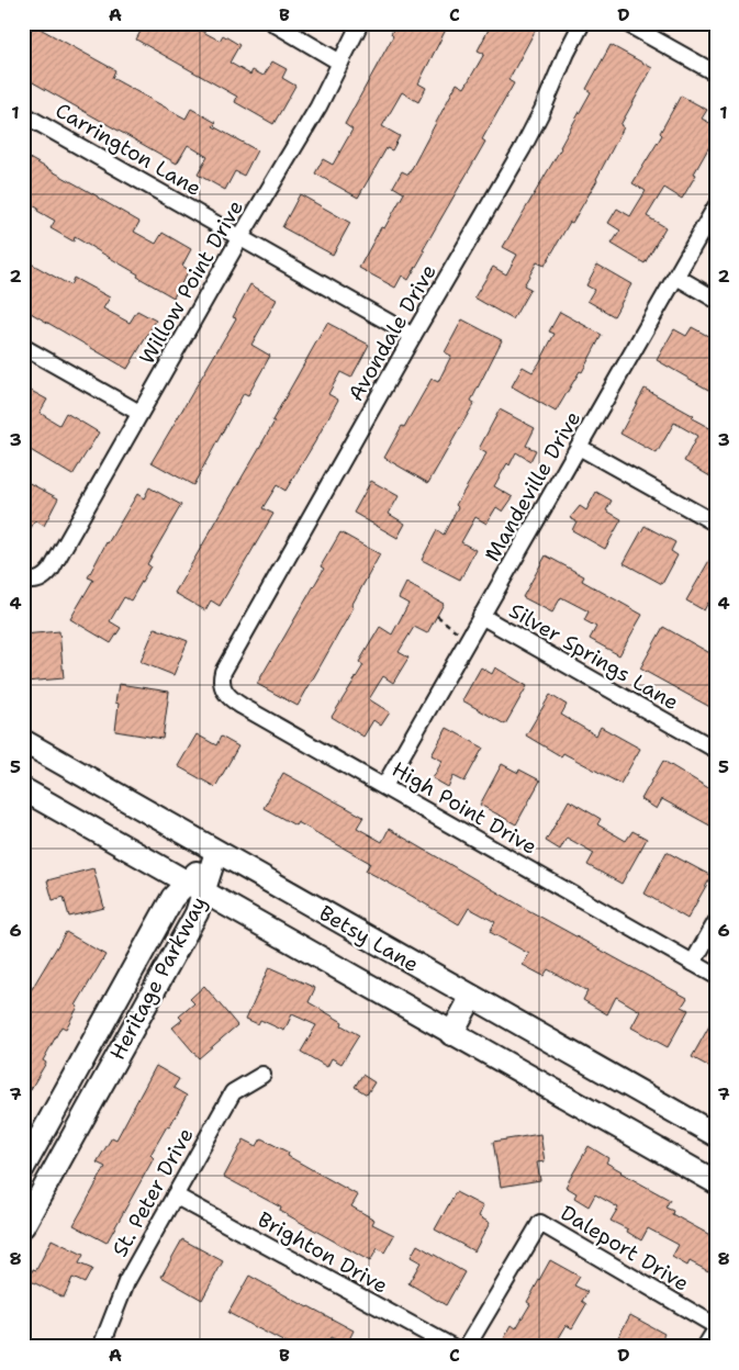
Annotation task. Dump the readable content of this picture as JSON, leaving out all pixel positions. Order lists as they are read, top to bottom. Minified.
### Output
{"streets":{"main road":["Betsy Lane","Heritage Parkway"],"street":["Carrington Lane","Willow Point Drive","Avondale Drive","Mandeville Drive","Silver Springs Lane","High Point Drive","St. Peter Drive","Daleport Drive","Brighton Drive"]},"crossings":[["Carrington Lane","Willow Point Drive"],["Carrington Lane","Avondale Drive"],["Avondale Drive","High Point Drive"],["Mandeville Drive","Silver Springs Lane"],["Mandeville Drive","High Point Drive"],["Betsy Lane","Heritage Parkway"],["St. Peter Drive","Brighton Drive"]],"grid":{"columns":["A","B","C","D"],"rows":["1","2","3","4","5","6","7","8"]}}
